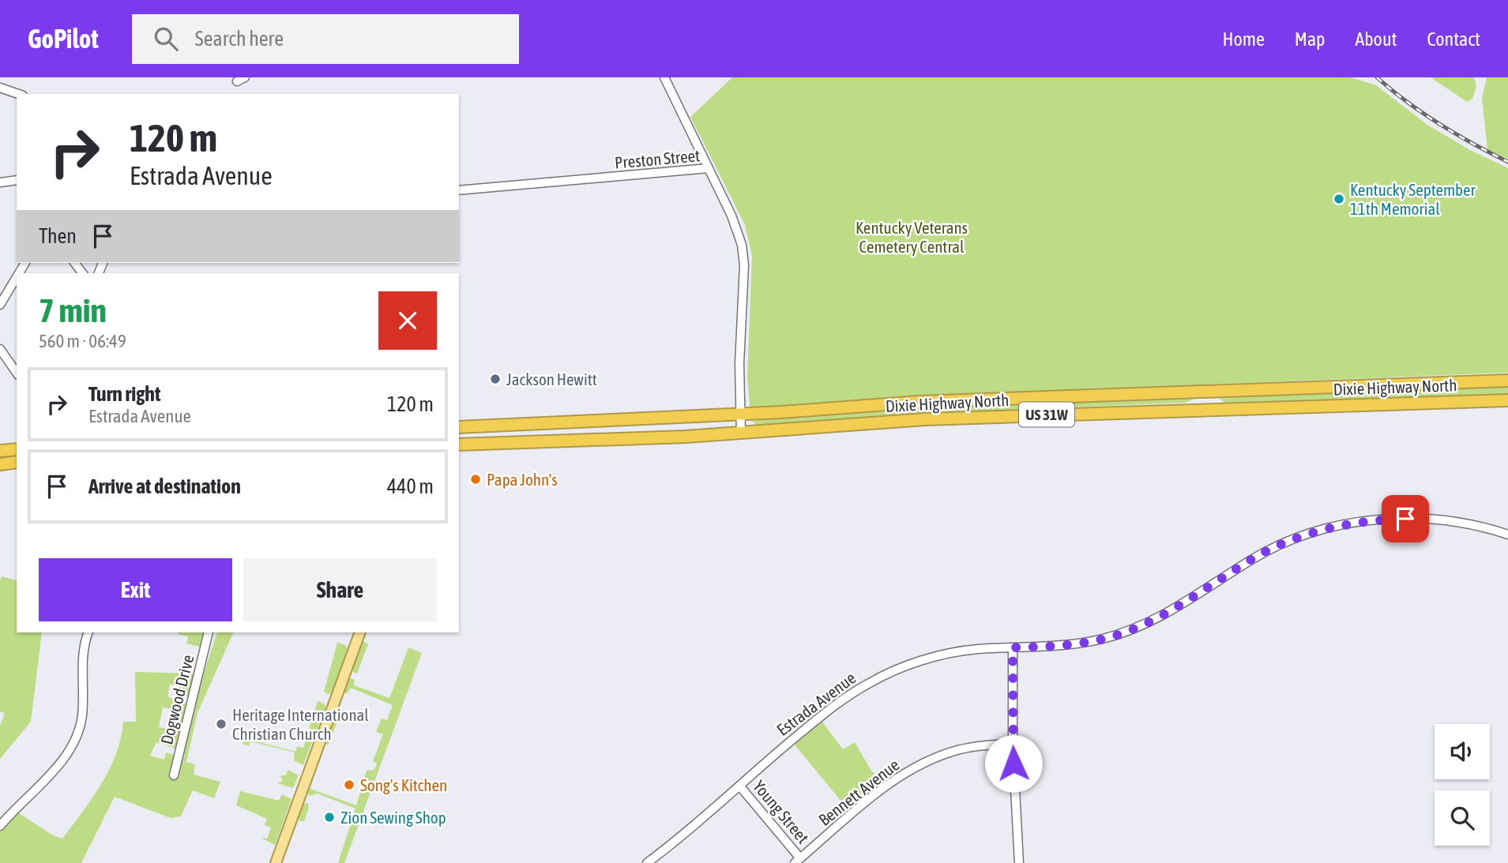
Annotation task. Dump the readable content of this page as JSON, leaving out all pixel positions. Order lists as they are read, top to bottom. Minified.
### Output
{"streets":{"highway":["Dixie Highway North","US 31W"],"street":["Preston Street","Dogwood Drive","Estrada Avenue","Bennett Avenue","Young Street"]},"crossings":[["Preston Street","Dixie Highway North"],["Estrada Avenue","Young Street"],["Bennett Avenue","Young Street"]],"parks":["Kentucky Veterans Cemetery Central"],"places":["Kentucky September 11th Memorial","Jackson Hewitt","Papa John's","Heritage International Christian Church","Song's Kitchen","Zion Sewing Shop"],"page":{"header":"GoPilot","search":"Search here","nav":["Home","Map","About","Contact"],"turn":["120 m","Estrada Avenue"],"then":"Then","heading":["7 min","560 m · 06:49"],"list":[{"name":"Turn right","note":"Estrada Avenue","value":"120 m"},{"name":"Arrive at destination","value":"440 m"}],"buttons":["Exit","Share"]}}
